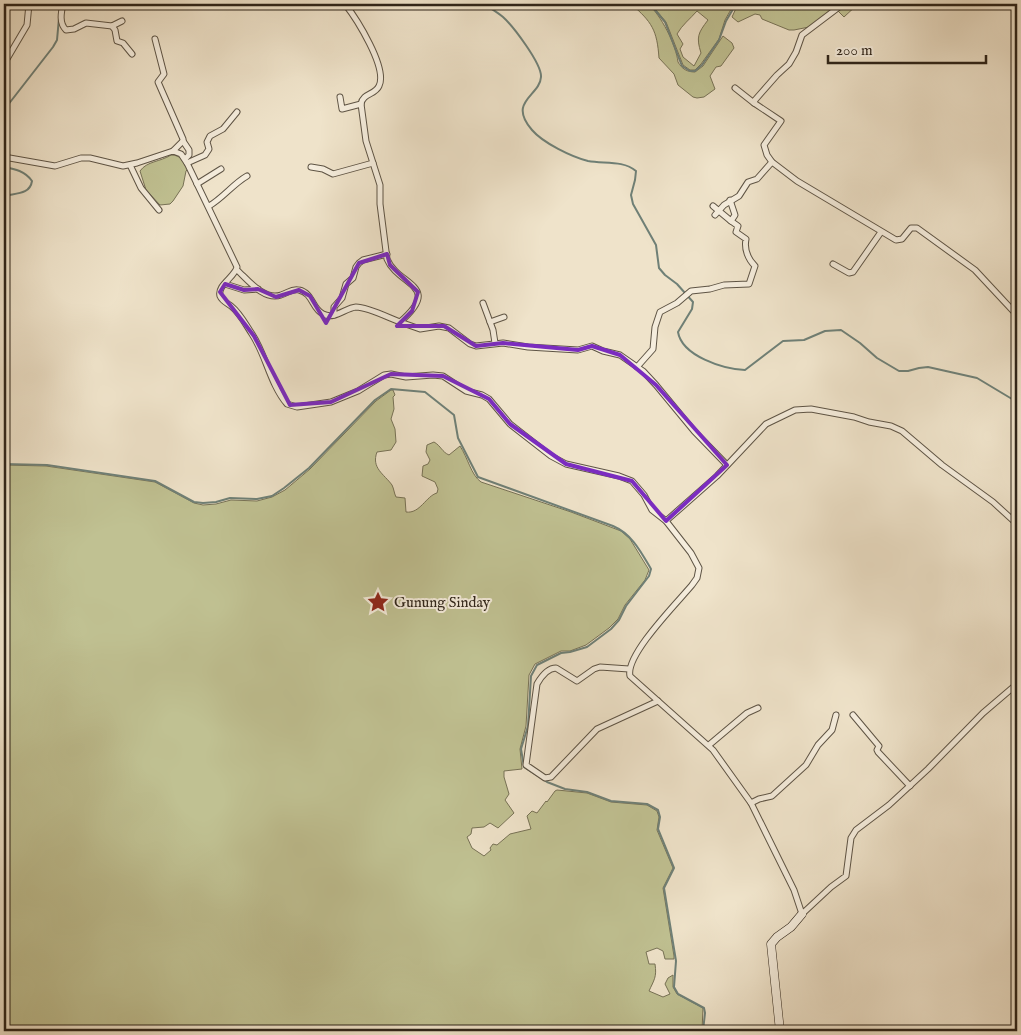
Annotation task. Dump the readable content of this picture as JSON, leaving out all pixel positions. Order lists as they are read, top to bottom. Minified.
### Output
{"places":{"place":["Gunung Sinday"]},"scale_bar":"200 m"}
